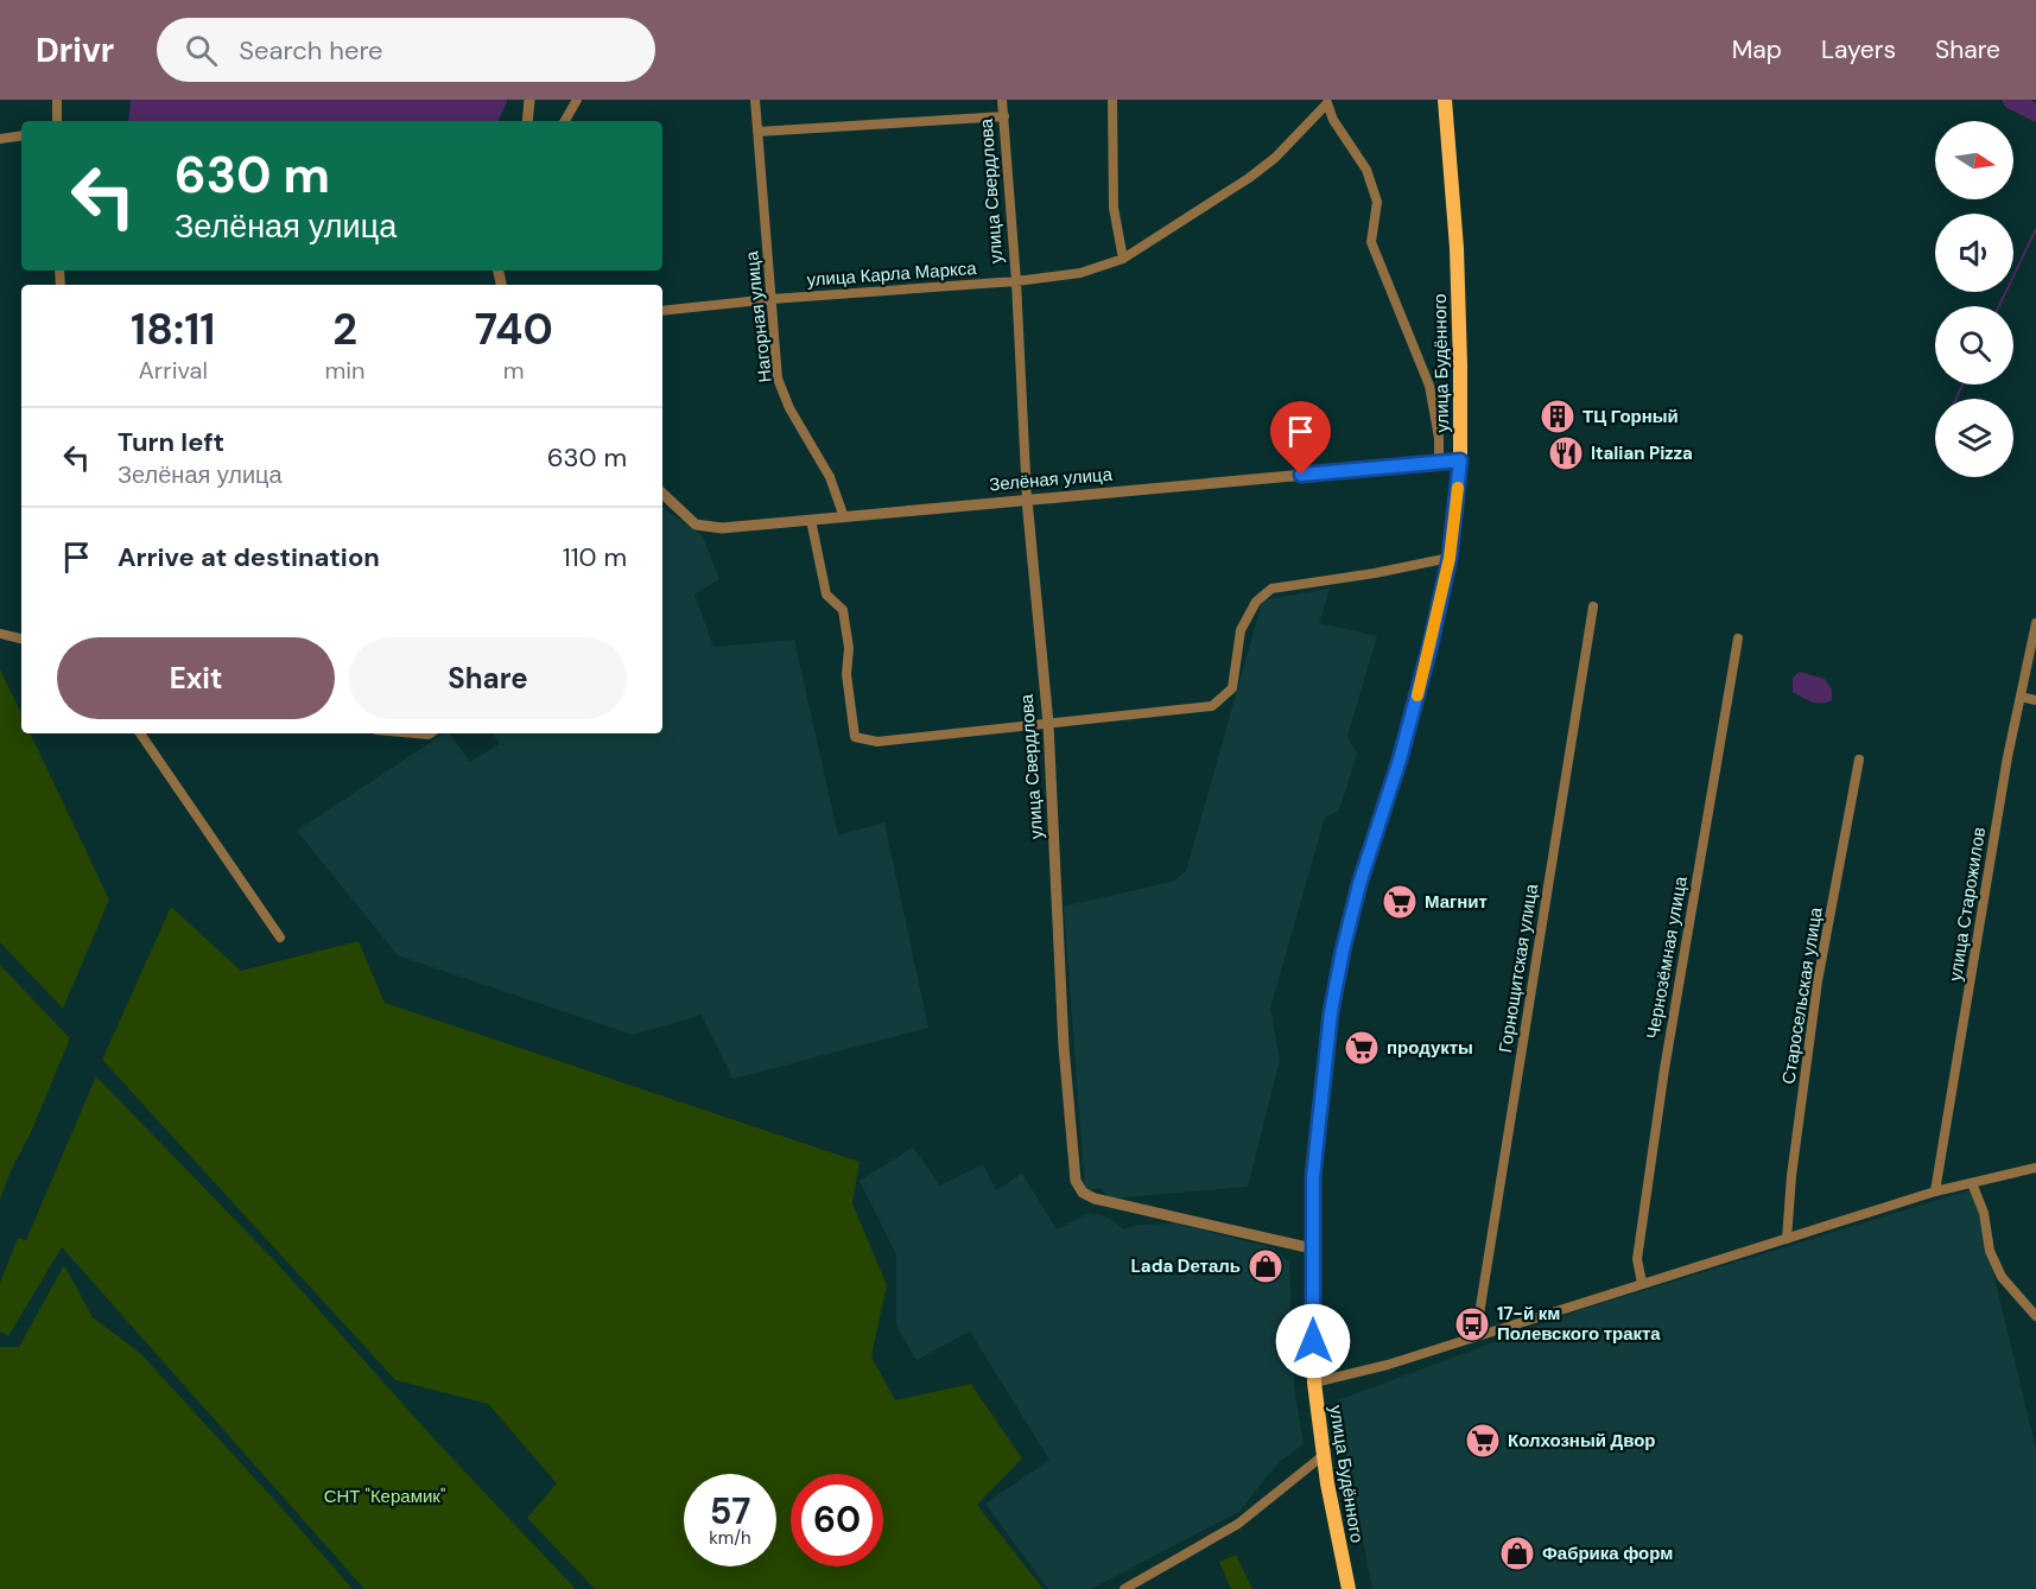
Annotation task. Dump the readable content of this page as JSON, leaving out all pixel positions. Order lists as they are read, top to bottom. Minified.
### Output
{"streets":{"main road":["улица Будённого"],"street":["улица Свердлова","улица Карла Маркса","Нагорная улица","Зелёная улица","улица Старожилов","Чернозёмная улица","Горнощитская улица","Старосельская улица"]},"crossings":[["улица Свердлова","улица Карла Маркса"],["улица Свердлова","улица Будённого"],["улица Свердлова","Зелёная улица"],["улица Карла Маркса","Нагорная улица"],["Нагорная улица","Зелёная улица"],["улица Будённого","Зелёная улица"]],"parks":["СНТ \"Керамик\""],"places":{"building":["ТЦ Горный"],"restaurant":["Italian Pizza"],"supermarket":["Магнит","продукты","Колхозный Двор"],"shop":["Lada Dеталь","Фабрика форм"],"bus stop":["17-й км Полевского тракта"]},"north":"right","page":{"header":"Drivr","search":"Search here","nav":["Map","Layers","Share"],"turn":["630 m","Зелёная улица"],"eta":["18:11","Arrival","2","min","740","m"],"list":[{"name":"Turn left","note":"Зелёная улица","value":"630 m"},{"name":"Arrive at destination","value":"110 m"}],"buttons":["Exit","Share"],"speed":"57 km/h","limit":"60"}}
